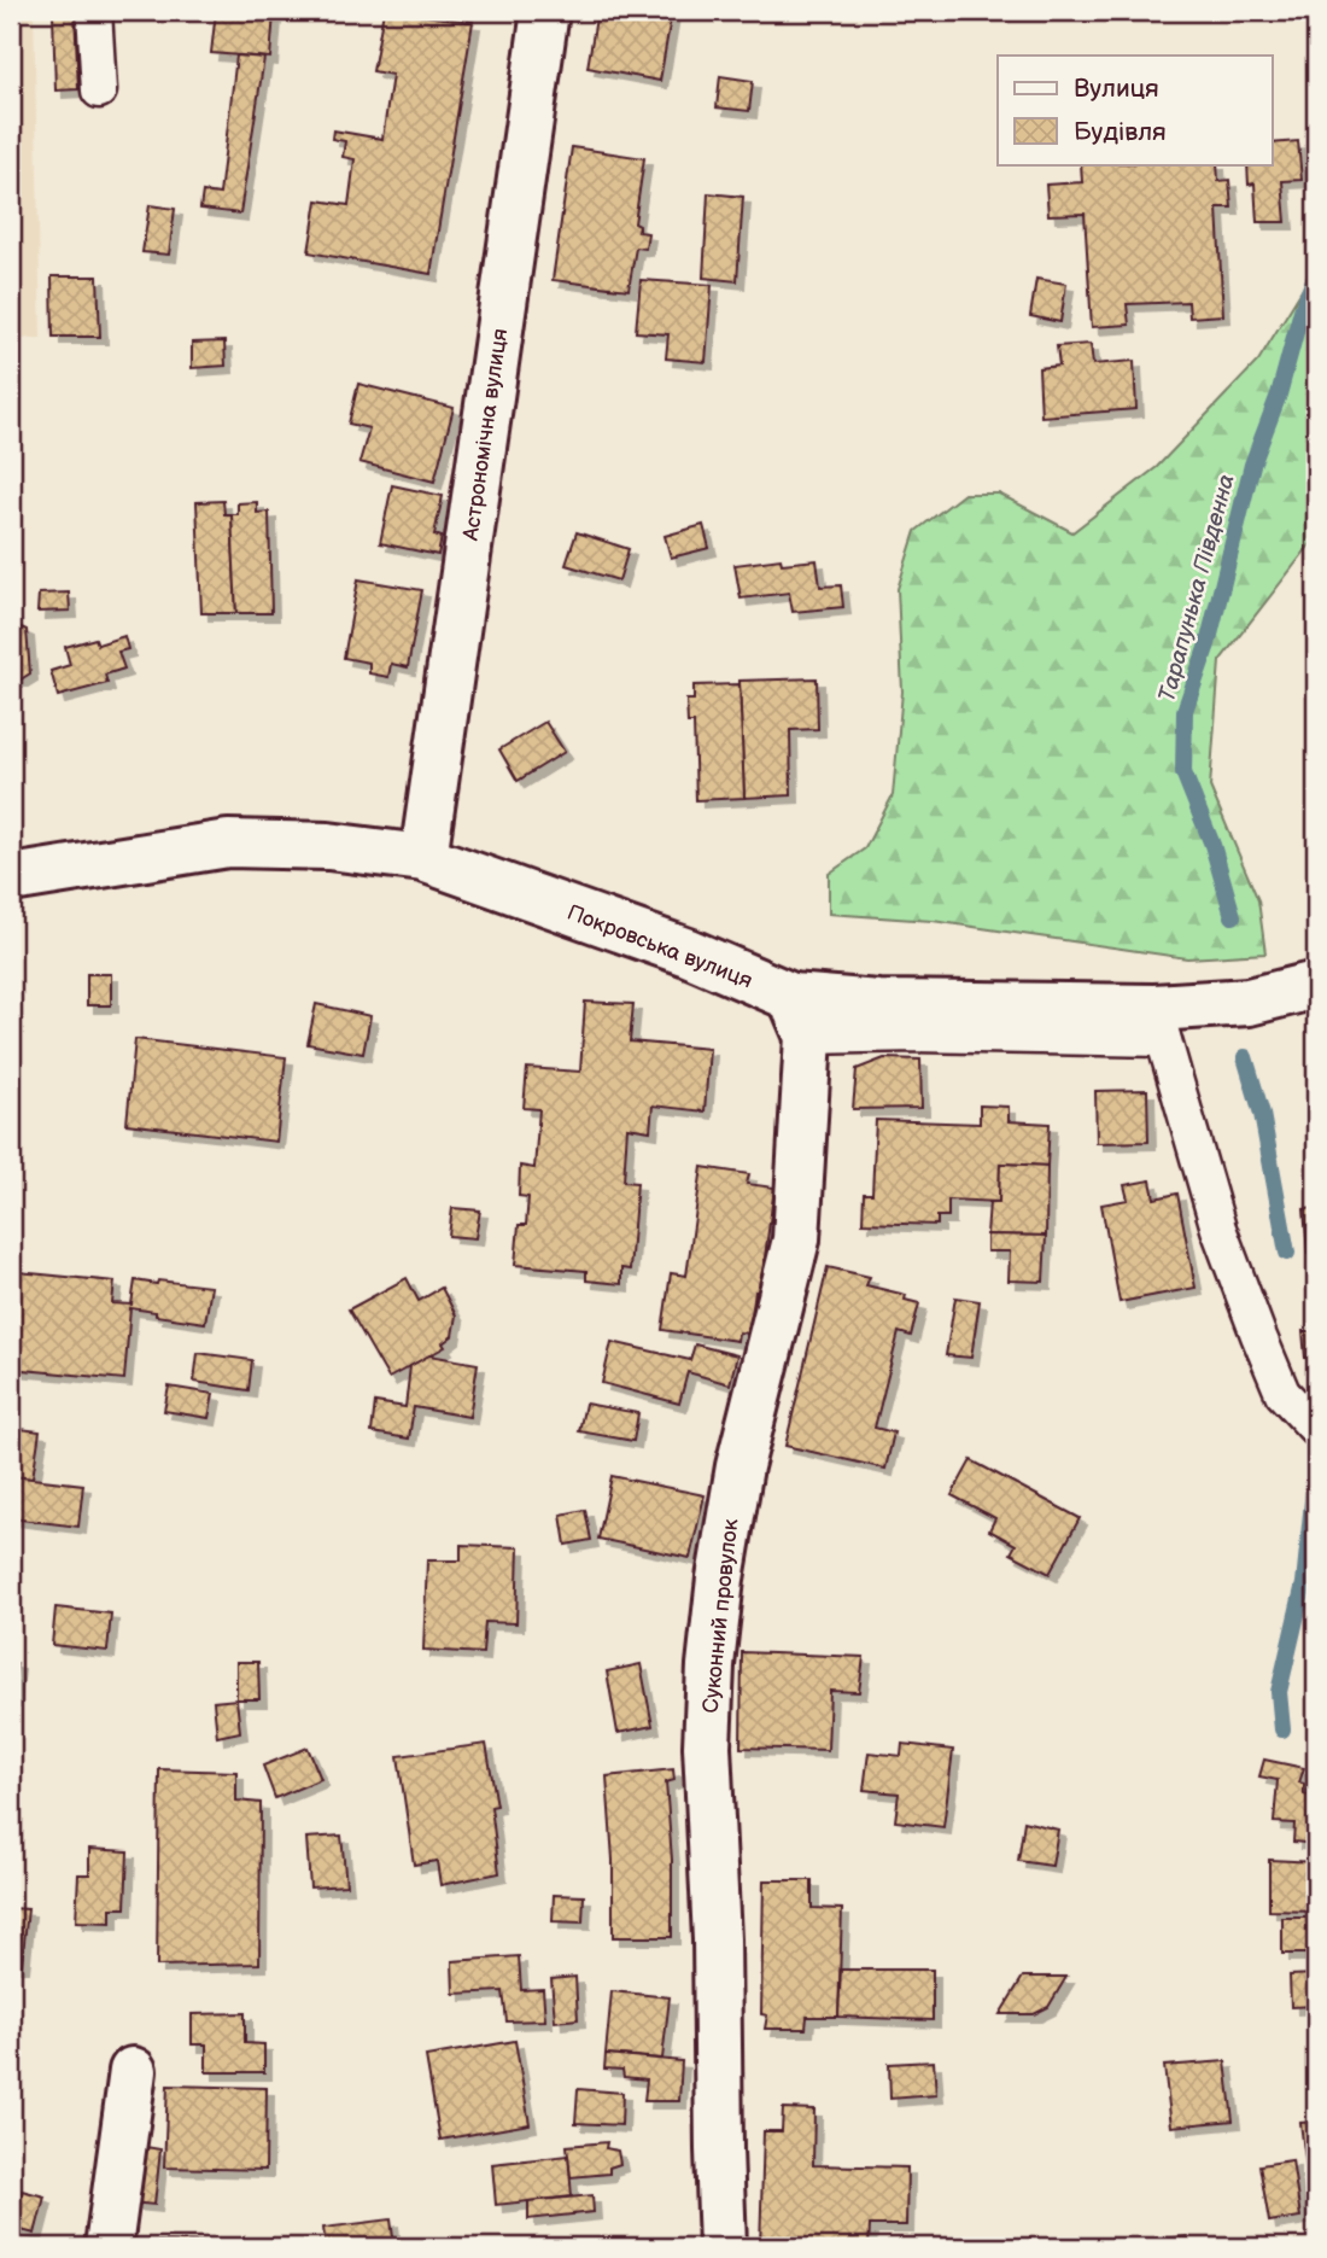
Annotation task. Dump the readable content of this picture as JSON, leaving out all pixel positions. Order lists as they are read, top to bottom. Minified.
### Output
{"streets":{"street":["Астрономічна вулиця","Покровська вулиця","Суконний провулок"]},"crossings":[["Астрономічна вулиця","Покровська вулиця"],["Покровська вулиця","Суконний провулок"]],"water":["Тарапунька Південна"],"legend":["Вулиця","Будівля"]}
